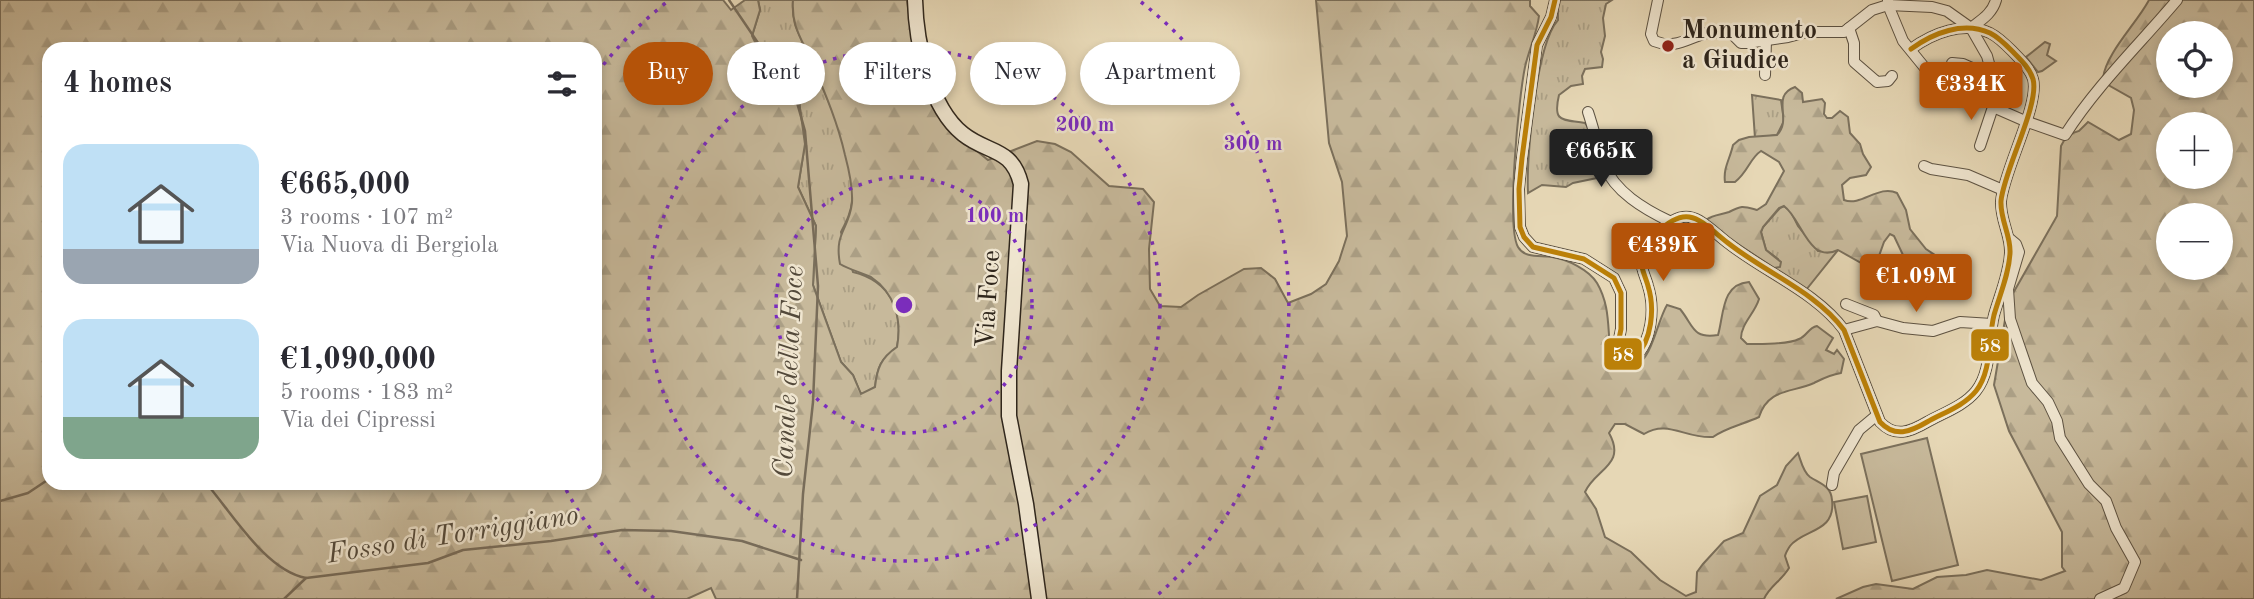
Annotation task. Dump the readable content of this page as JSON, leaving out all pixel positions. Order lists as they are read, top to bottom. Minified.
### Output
{"streets":{"main road":["Via Foce"]},"water":["Canale della Foce","Fosso di Torriggiano"],"places":["Monumento a Giudice"],"lines":["transit line 58"],"page":{"map_buttons":["+","−"],"chip":["Buy","Rent","Filters","New","Apartment"],"heading":"4 homes","price":["€334K","€665K","€439K","€1.09M"],"list":[{"name":"€665,000","note":"3 rooms · 107 m² · Via Nuova di Bergiola"},{"name":"€1,090,000","note":"5 rooms · 183 m² · Via dei Cipressi"}]},"rings":["200 m","300 m","100 m"]}
